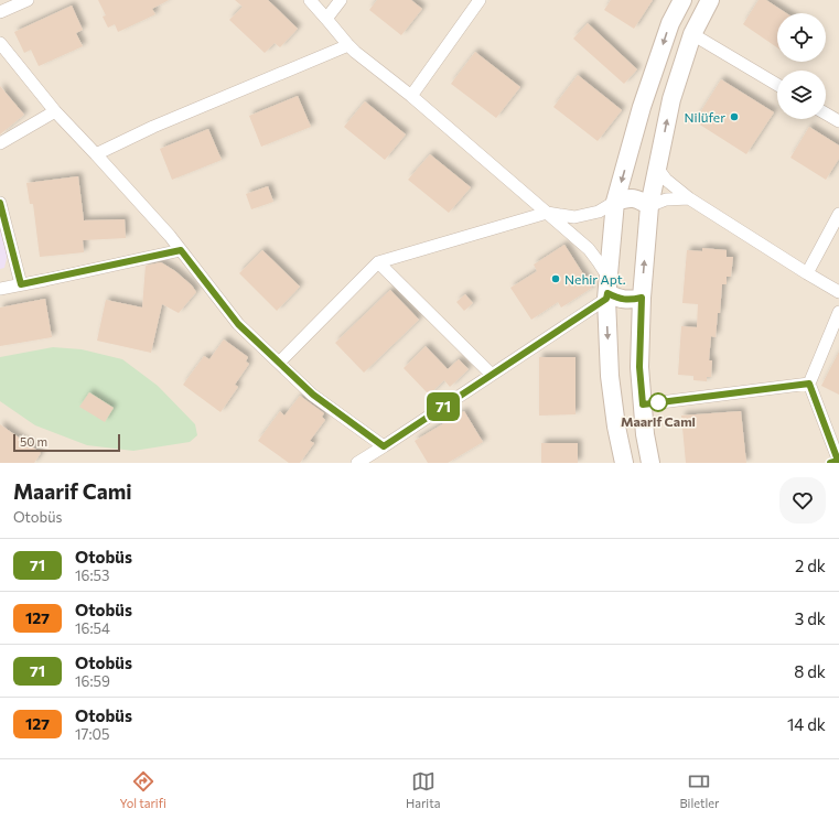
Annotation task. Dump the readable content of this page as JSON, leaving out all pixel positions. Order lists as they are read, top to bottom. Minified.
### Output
{"places":["Nilüfer","Nehir Apt.","Maarif Cami"],"lines":["bus line 71"],"scale_bar":"50 m","page":{"on_map":"71","scale":"50 m","heading":["Maarif Cami","Otobüs"],"list":[{"mark":"71","name":"Otobüs","note":"16:53","value":"2 dk"},{"mark":"127","name":"Otobüs","note":"16:54","value":"3 dk"},{"mark":"71","name":"Otobüs","note":"16:59","value":"8 dk"},{"mark":"127","name":"Otobüs","note":"17:05","value":"14 dk"}],"tabs":["Yol tarifi","Harita","Biletler"]}}
